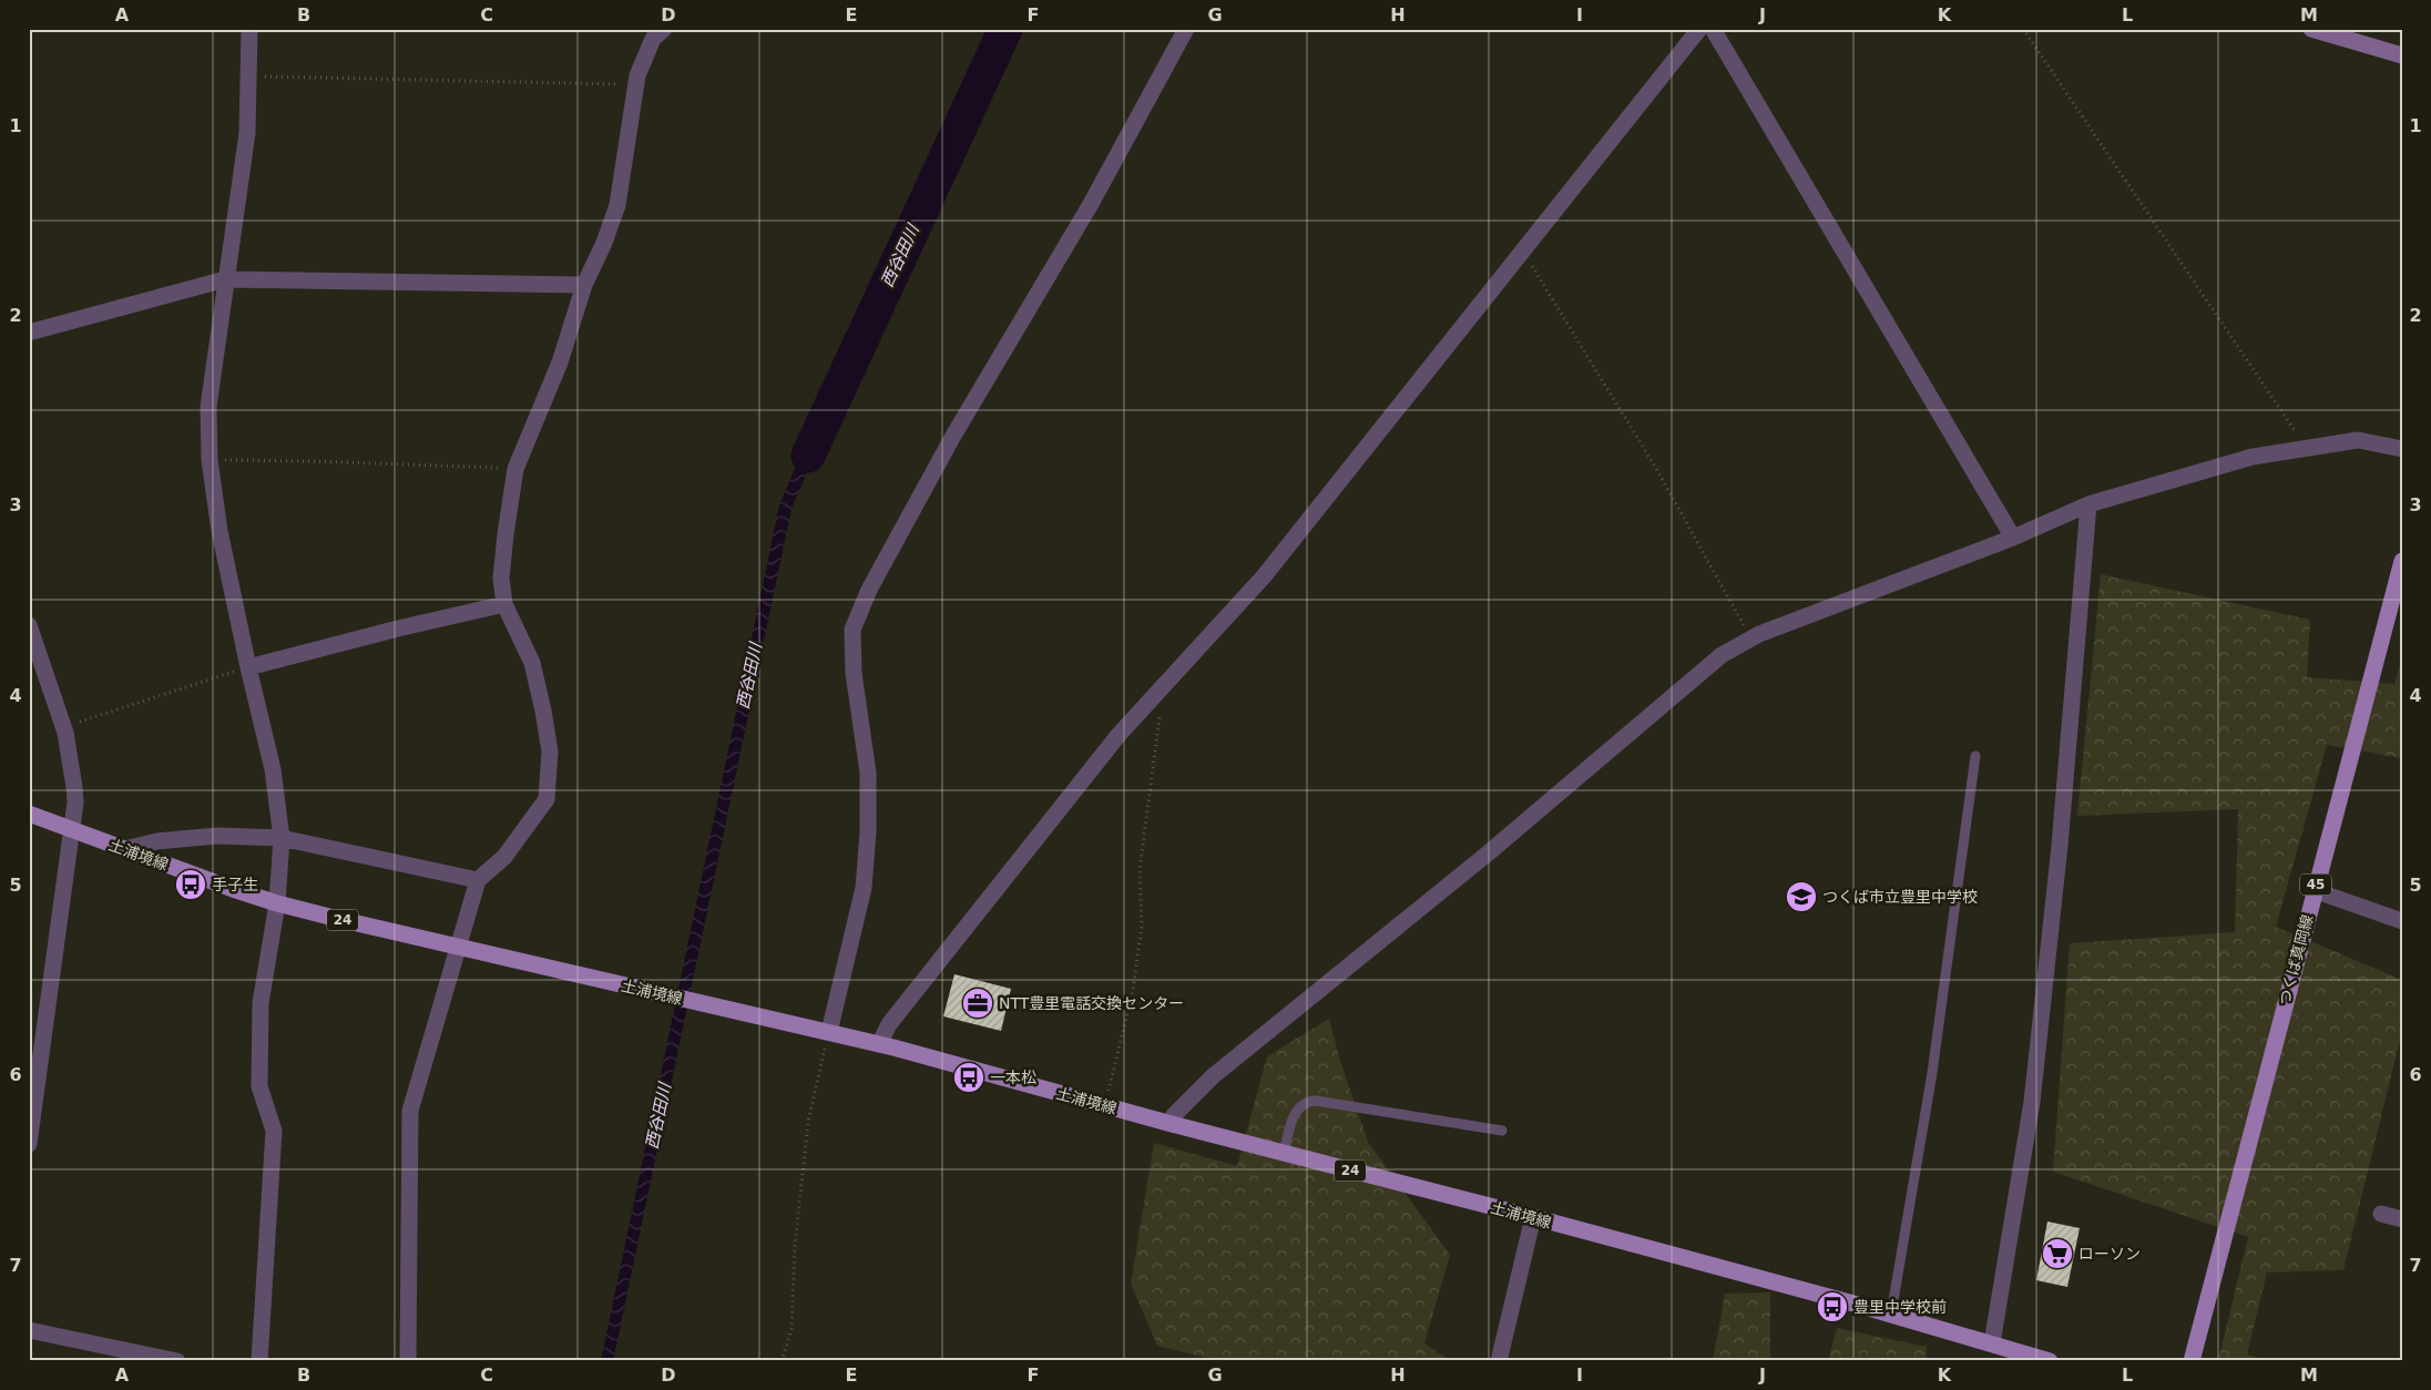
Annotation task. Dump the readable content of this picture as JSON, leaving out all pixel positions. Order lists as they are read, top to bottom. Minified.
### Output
{"streets":{"main road":["土浦境線","45","24","つくば真岡線"]},"water":["西谷田川"],"places":{"bus stop":["手子生","一本松","豊里中学校前"],"school or university":["つくば市立豊里中学校"],"office":["NTT豊里電話交換センター"],"supermarket":["ローソン"]},"grid":{"columns":["A","B","C","D","E","F","G","H","I","J","K","L","M"],"rows":["1","2","3","4","5","6","7"]}}
